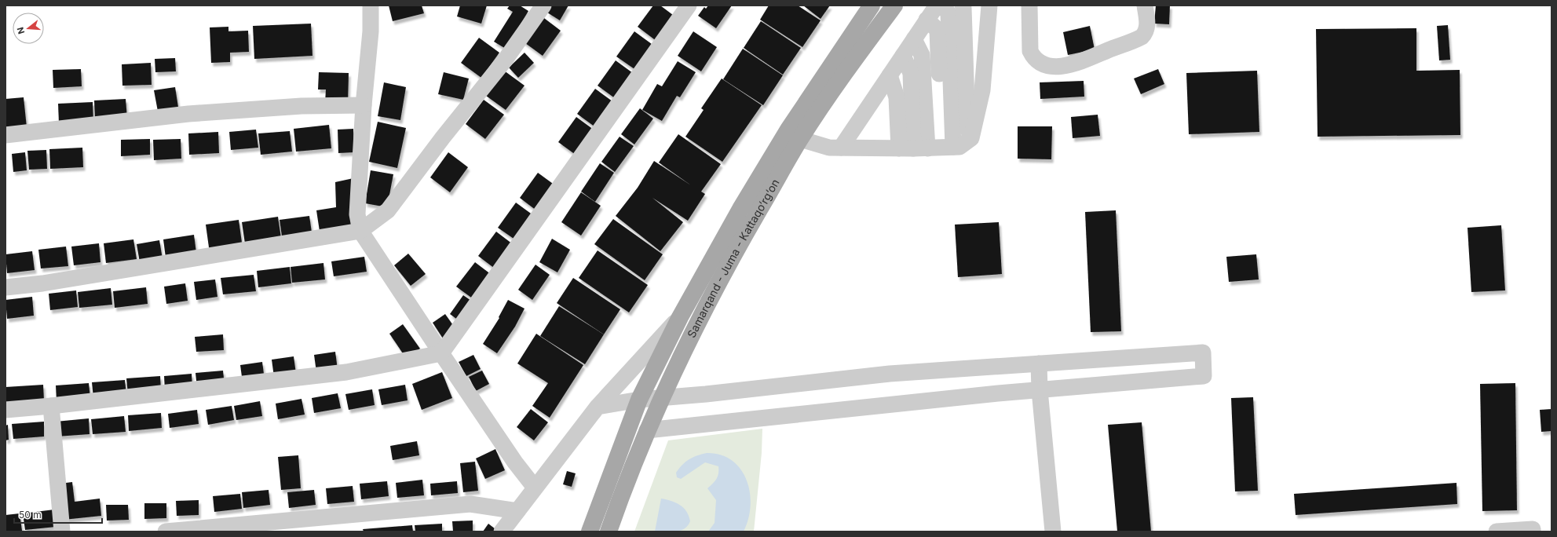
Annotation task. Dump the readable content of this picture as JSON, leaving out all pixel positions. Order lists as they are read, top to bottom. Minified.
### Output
{"streets":{"main road":["Samarqand - Juma - Kattaqo‘rg‘on"]},"scale_bar":"50 m","north":"left"}
